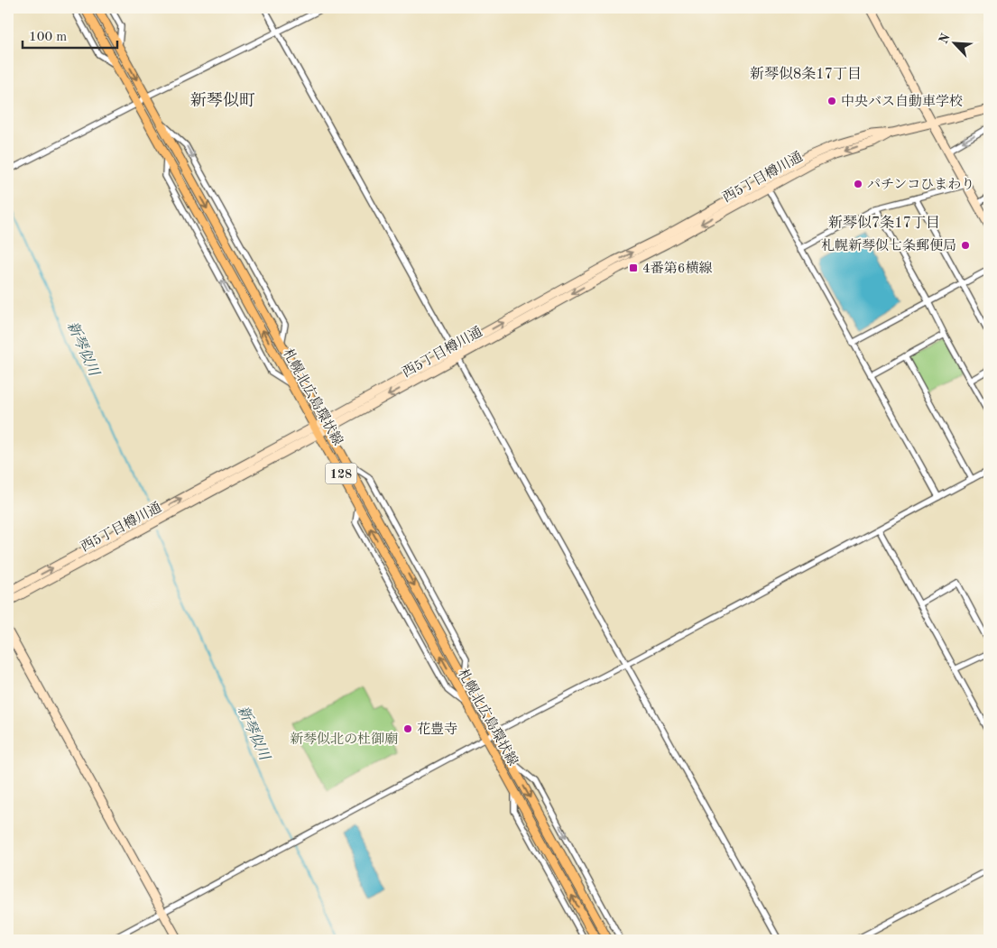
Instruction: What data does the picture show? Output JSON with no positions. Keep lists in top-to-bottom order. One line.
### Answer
{"streets":{"main road":["西5丁目樽川通","札幌北広島環状線","128"]},"crossings":[["西5丁目樽川通","札幌北広島環状線"]],"districts":["新琴似8条17丁目","新琴似町","新琴似7条17丁目"],"water":["新琴似川"],"parks":["新琴似北の杜御廟"],"places":{"other":["中央バス自動車学校","パチンコひまわり","札幌新琴似七条郵便局","花豊寺"],"transit":["4番第6横線"]},"scale_bar":"100 m","north":"top left"}
